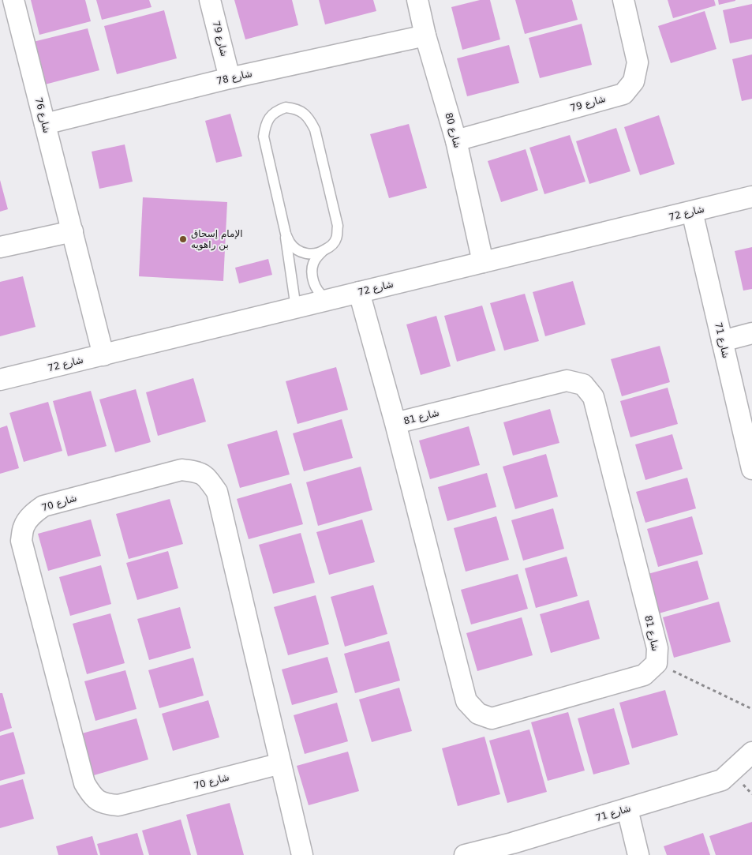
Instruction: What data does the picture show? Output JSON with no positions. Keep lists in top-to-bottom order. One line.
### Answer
{"streets":{"street":["شارع 79","شارع 78","شارع 76","شارع 80","شارع 72","شارع 71","شارع 81","شارع 70"]},"crossings":[["شارع 79","شارع 78"],["شارع 79","شارع 80"],["شارع 78","شارع 76"],["شارع 78","شارع 80"],["شارع 76","شارع 72"],["شارع 80","شارع 72"],["شارع 72","شارع 71"],["شارع 72","شارع 81"]],"places":["الإمام إسحاق بن راهويه"]}
